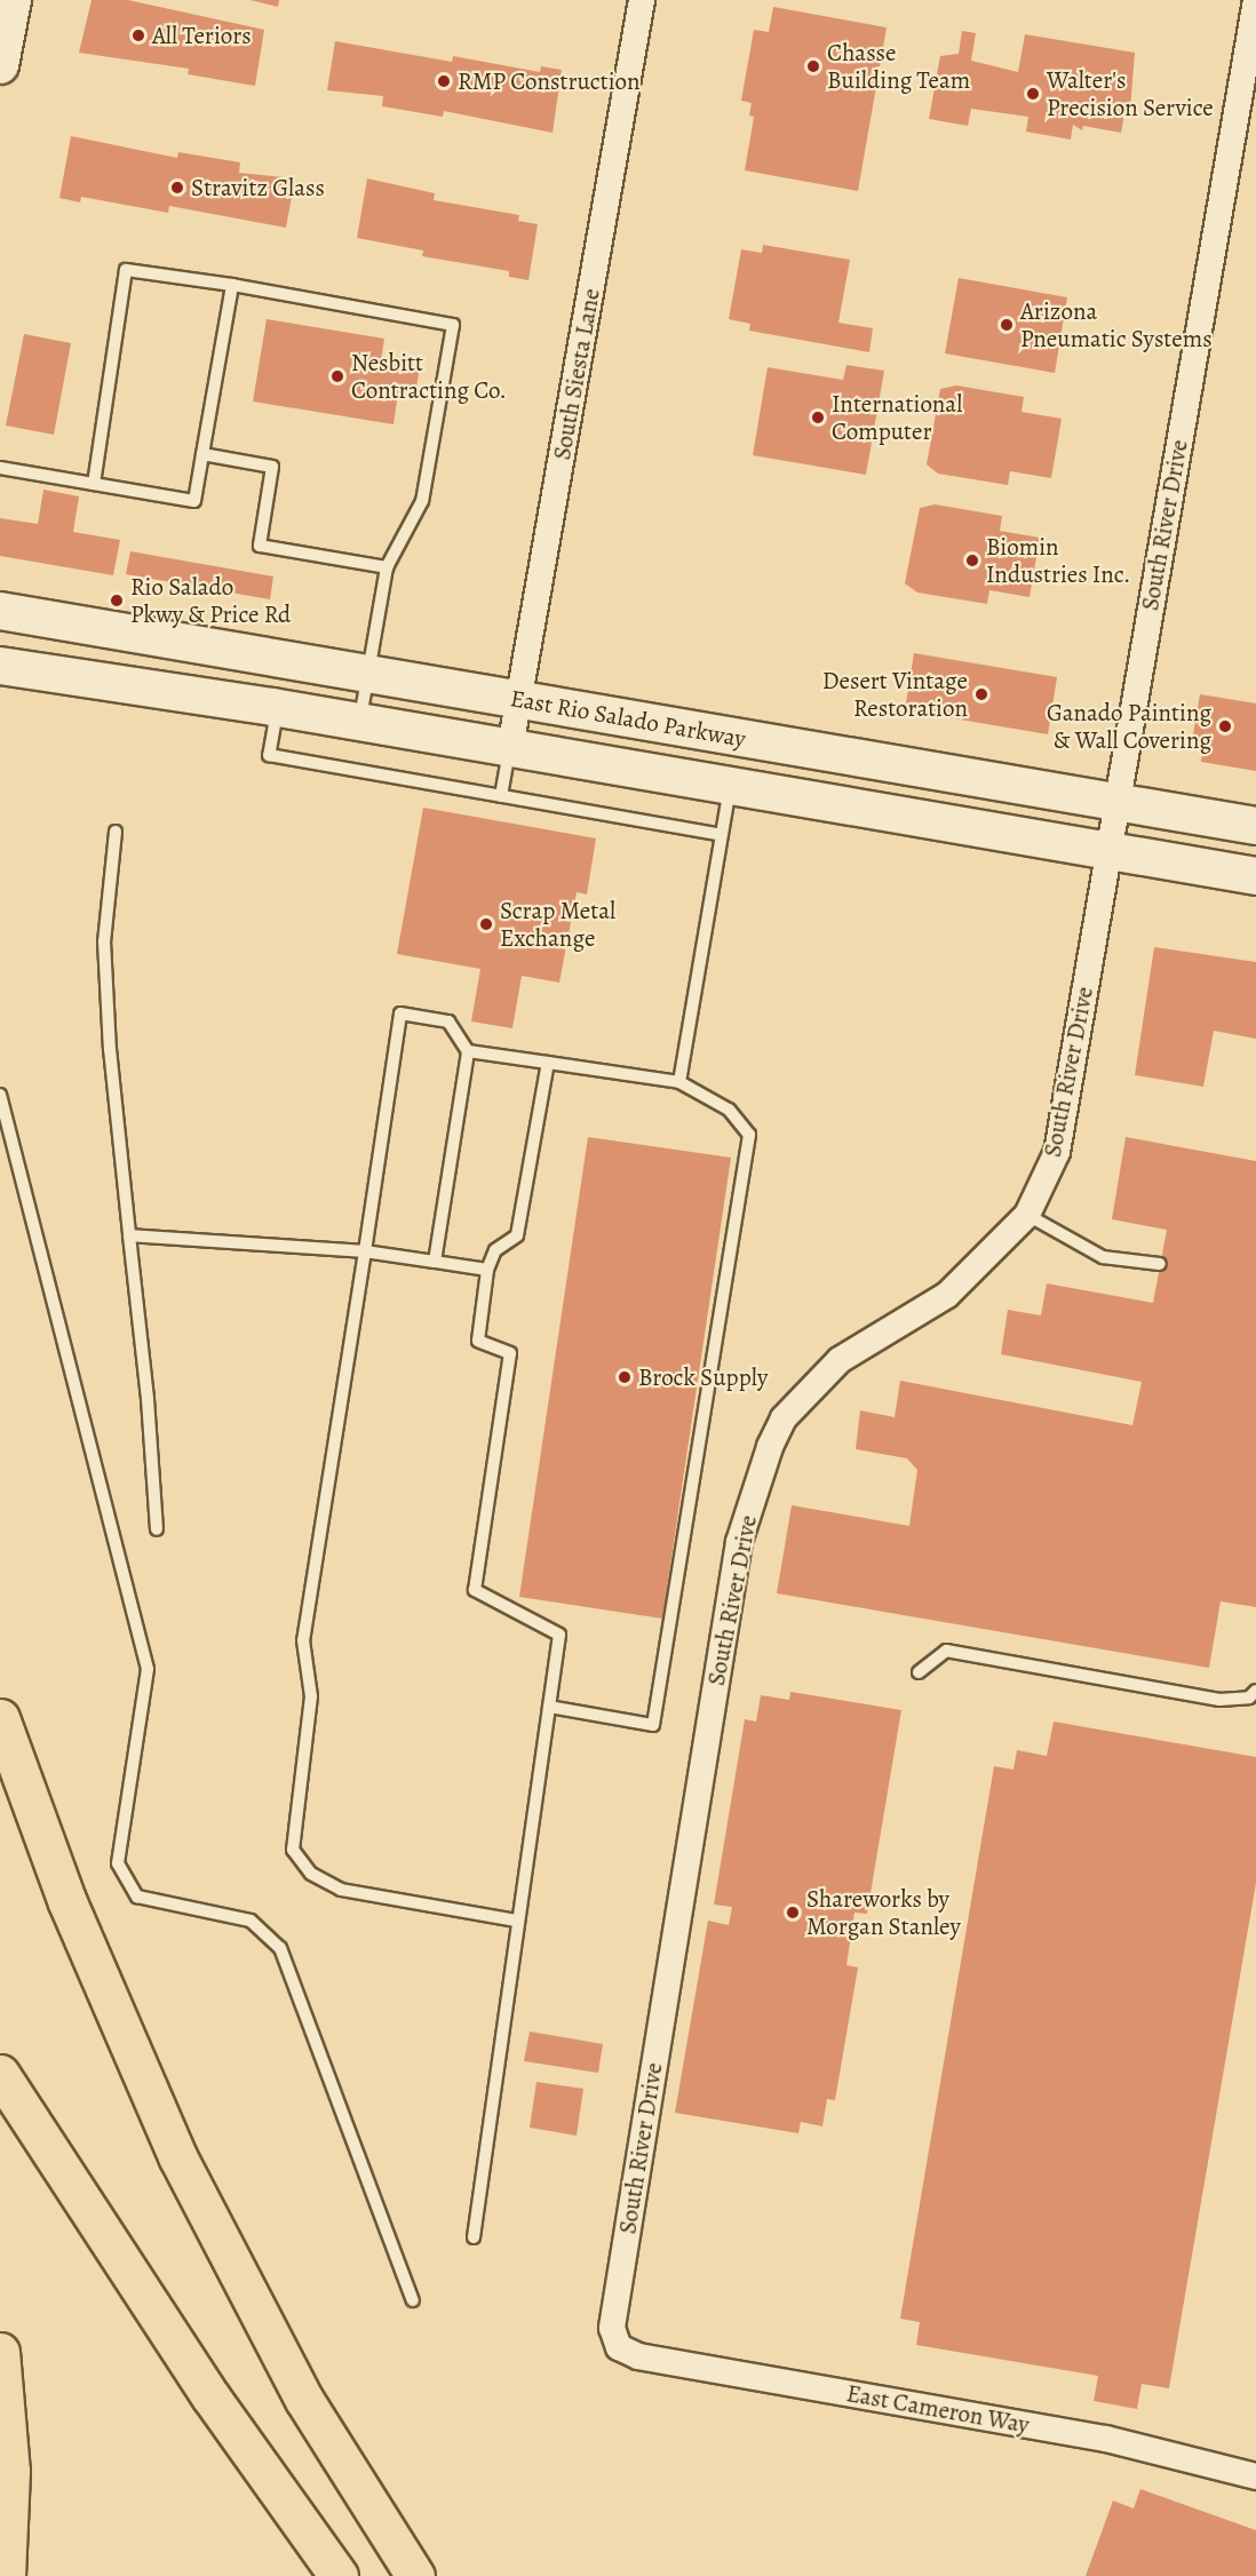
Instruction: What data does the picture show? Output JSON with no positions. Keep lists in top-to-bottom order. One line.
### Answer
{"streets":{"main road":["East Rio Salado Parkway"],"street":["South Siesta Lane","South River Drive","East Cameron Way"]},"crossings":[["South Siesta Lane","East Rio Salado Parkway"],["South River Drive","East Rio Salado Parkway"],["South River Drive","East Cameron Way"]],"places":["All Teriors","Chasse Building Team","RMP Construction","Walter's Precision Service","Stravitz Glass","Arizona Pneumatic Systems","Nesbitt Contracting Co.","International Computer","Biomin Industries Inc.","Rio Salado Pkwy & Price Rd","Desert Vintage Restoration","Ganado Painting & Wall Covering","Scrap Metal Exchange","Brock Supply","Shareworks by Morgan Stanley"]}
